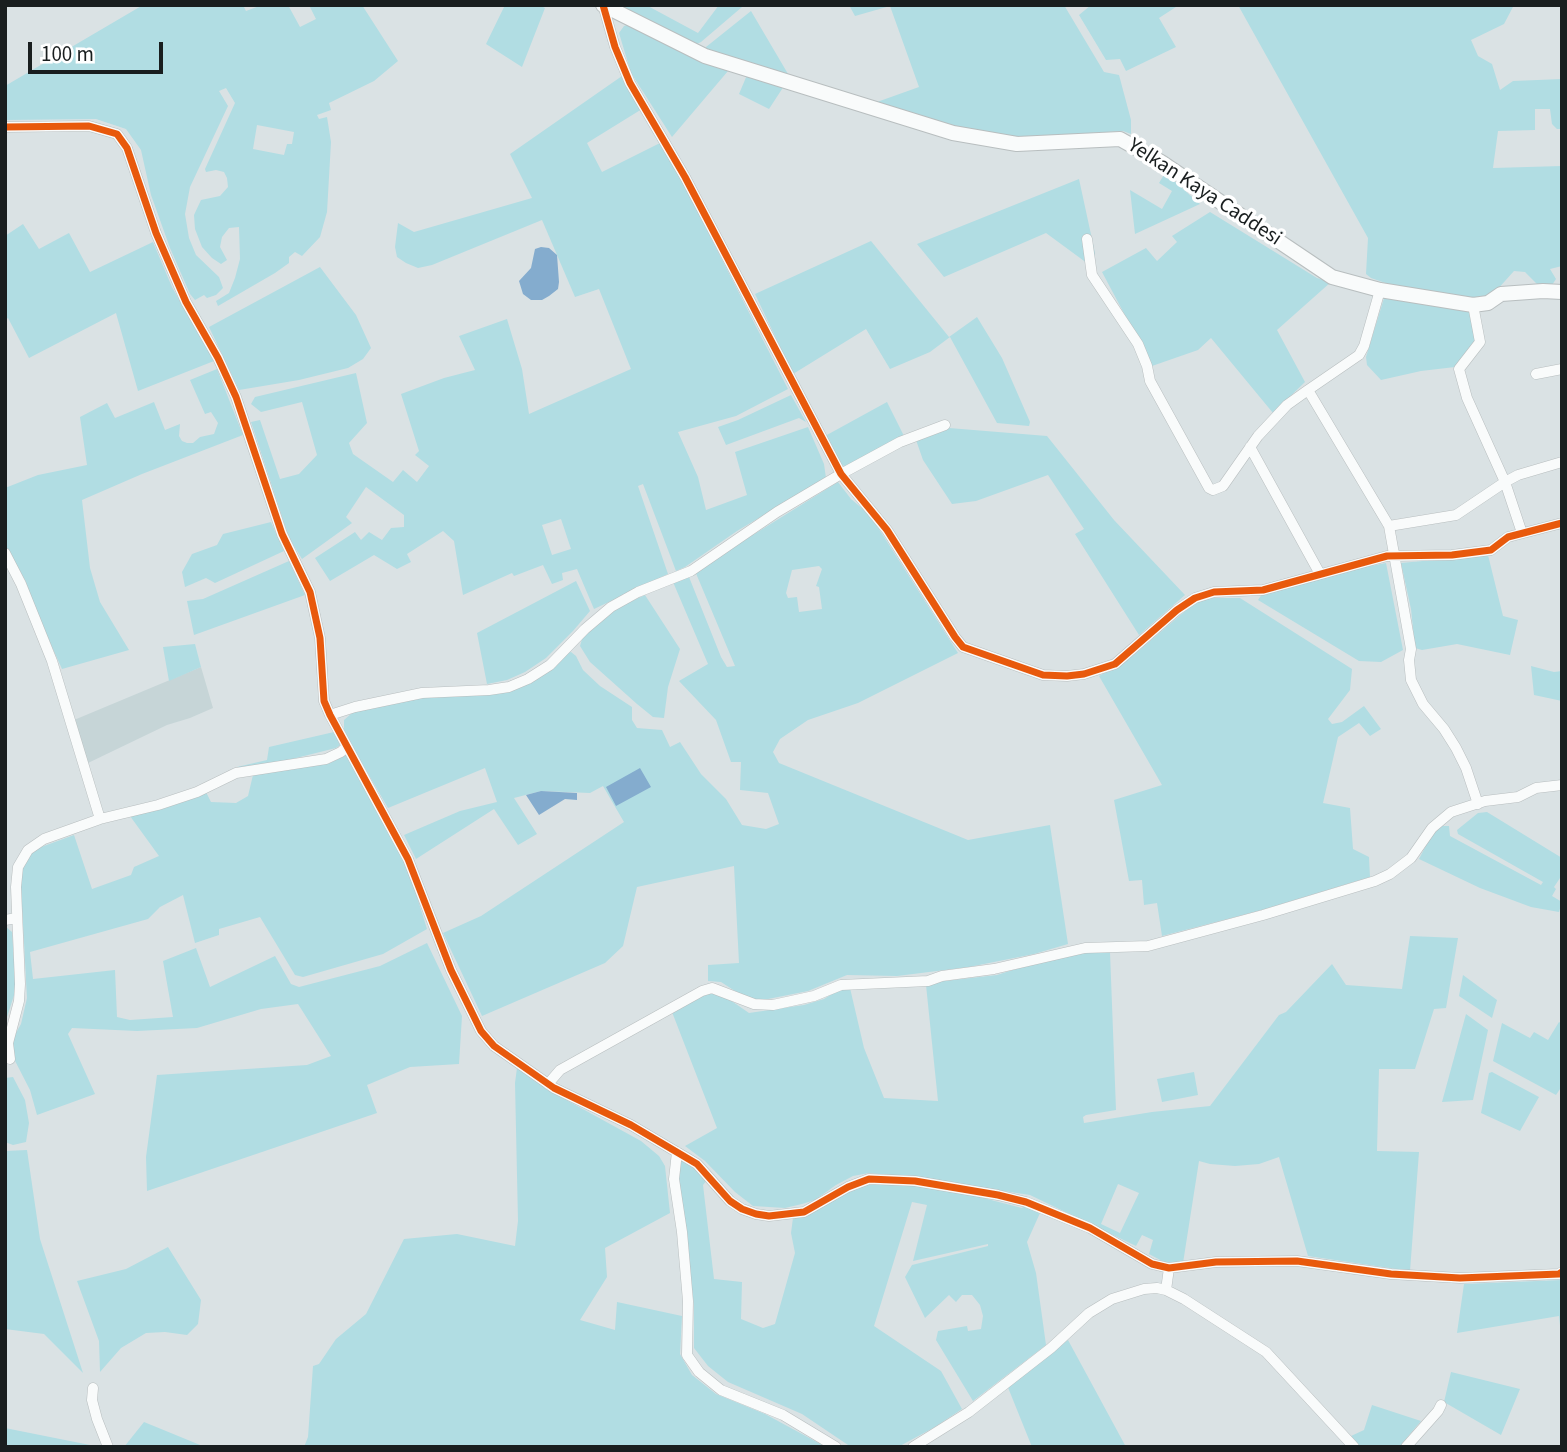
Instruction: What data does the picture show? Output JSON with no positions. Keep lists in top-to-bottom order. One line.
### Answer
{"streets":{"street":["Yelkan Kaya Caddesi"]},"scale_bar":"100 m"}
